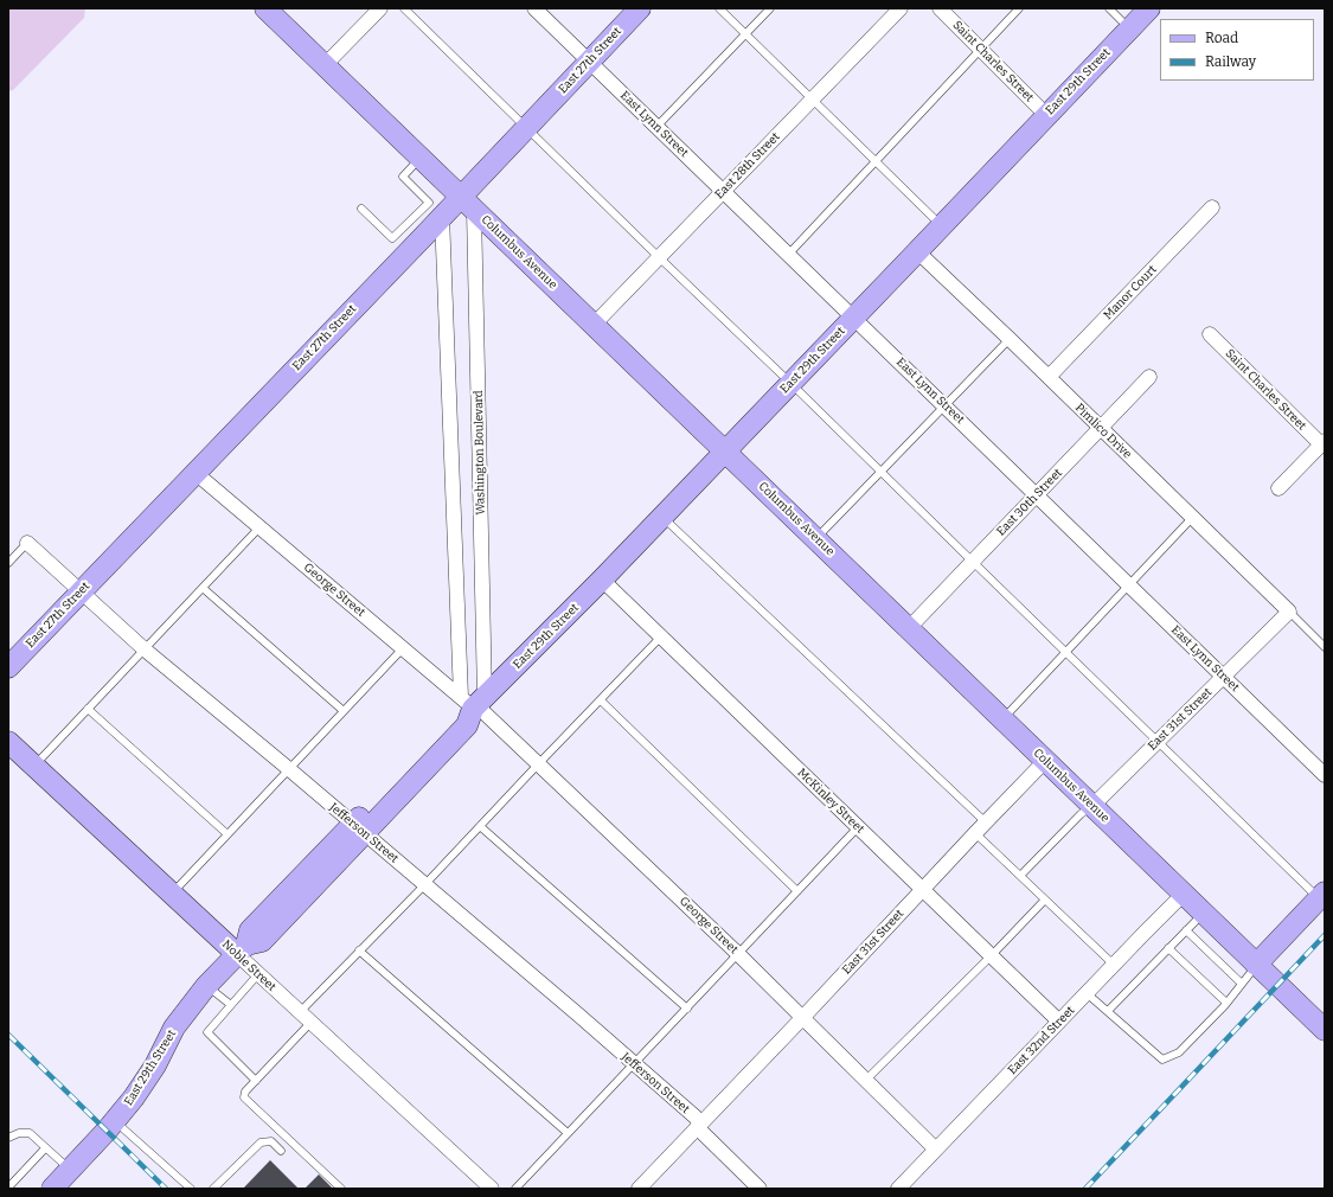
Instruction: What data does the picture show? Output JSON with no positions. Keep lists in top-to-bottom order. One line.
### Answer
{"streets":{"street":["East 27th Street","Saint Charles Street","East 29th Street","East Lynn Street","East 28th Street","Columbus Avenue","Manor Court","Pimlico Drive","Washington Boulevard","East 30th Street","George Street","East 31st Street","McKinley Street","Jefferson Street","Noble Street","East 32nd Street"]},"crossings":[["East 27th Street","East Lynn Street"],["East 27th Street","Columbus Avenue"],["East 27th Street","Washington Boulevard"],["East 27th Street","George Street"],["East 27th Street","Jefferson Street"],["Saint Charles Street","East 29th Street"],["East 29th Street","East Lynn Street"],["East 29th Street","Columbus Avenue"],["East 29th Street","Pimlico Drive"],["East 29th Street","Washington Boulevard"],["East 29th Street","George Street"],["East 29th Street","McKinley Street"],["East 29th Street","Jefferson Street"],["East 29th Street","Noble Street"],["East Lynn Street","East 28th Street"],["East Lynn Street","East 30th Street"],["East Lynn Street","East 31st Street"],["East 28th Street","Columbus Avenue"],["Columbus Avenue","Washington Boulevard"],["Columbus Avenue","East 30th Street"],["Columbus Avenue","East 31st Street"],["Columbus Avenue","East 32nd Street"],["Manor Court","Pimlico Drive"],["Pimlico Drive","East 30th Street"],["Pimlico Drive","East 31st Street"],["Washington Boulevard","George Street"],["George Street","East 31st Street"],["George Street","East 32nd Street"],["East 31st Street","McKinley Street"],["East 31st Street","Jefferson Street"],["McKinley Street","East 32nd Street"]],"legend":["Road","Railway"]}
